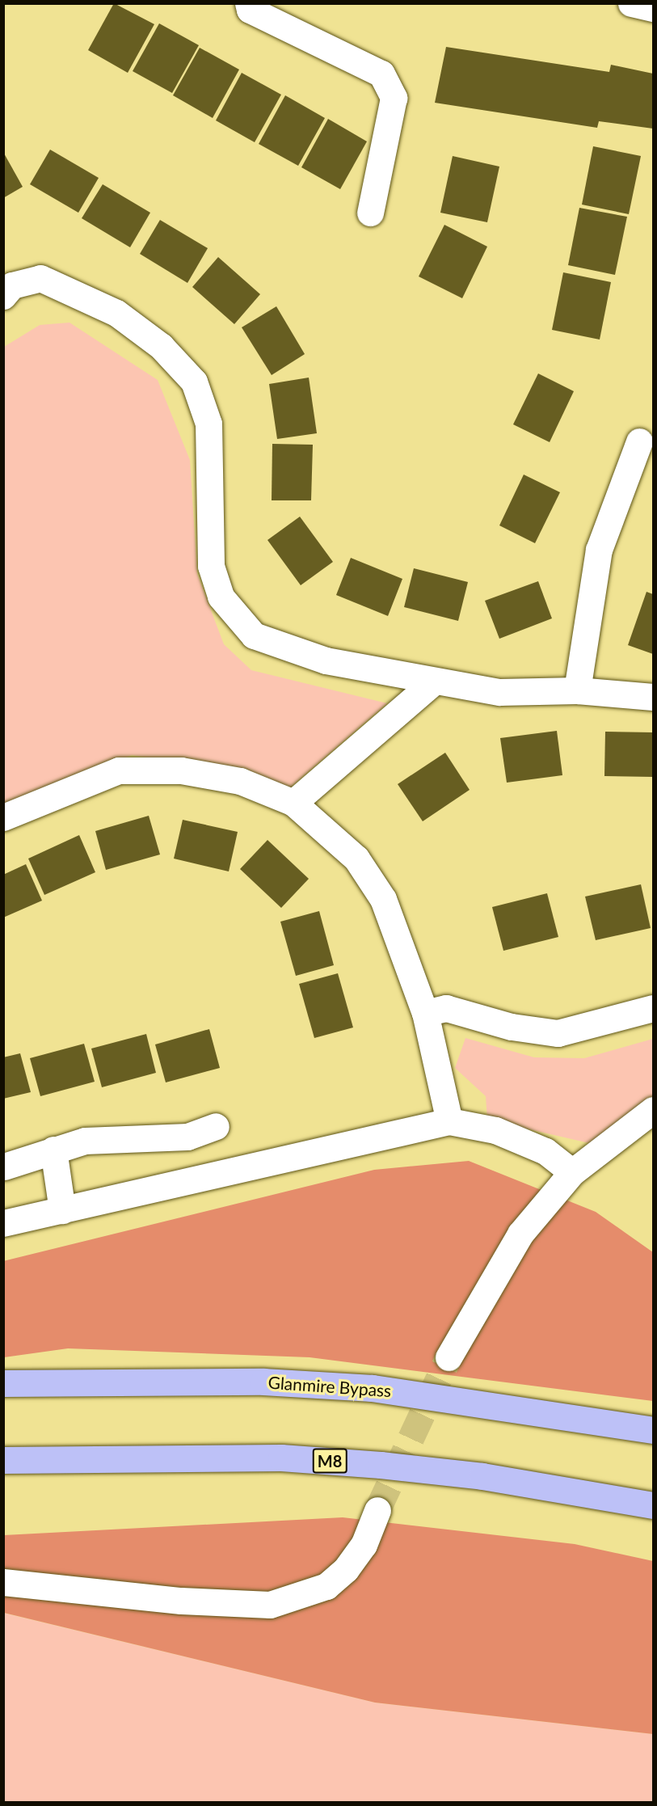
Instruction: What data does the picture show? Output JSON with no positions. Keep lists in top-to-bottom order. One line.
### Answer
{"streets":{"highway":["Glanmire Bypass","M8"]}}
